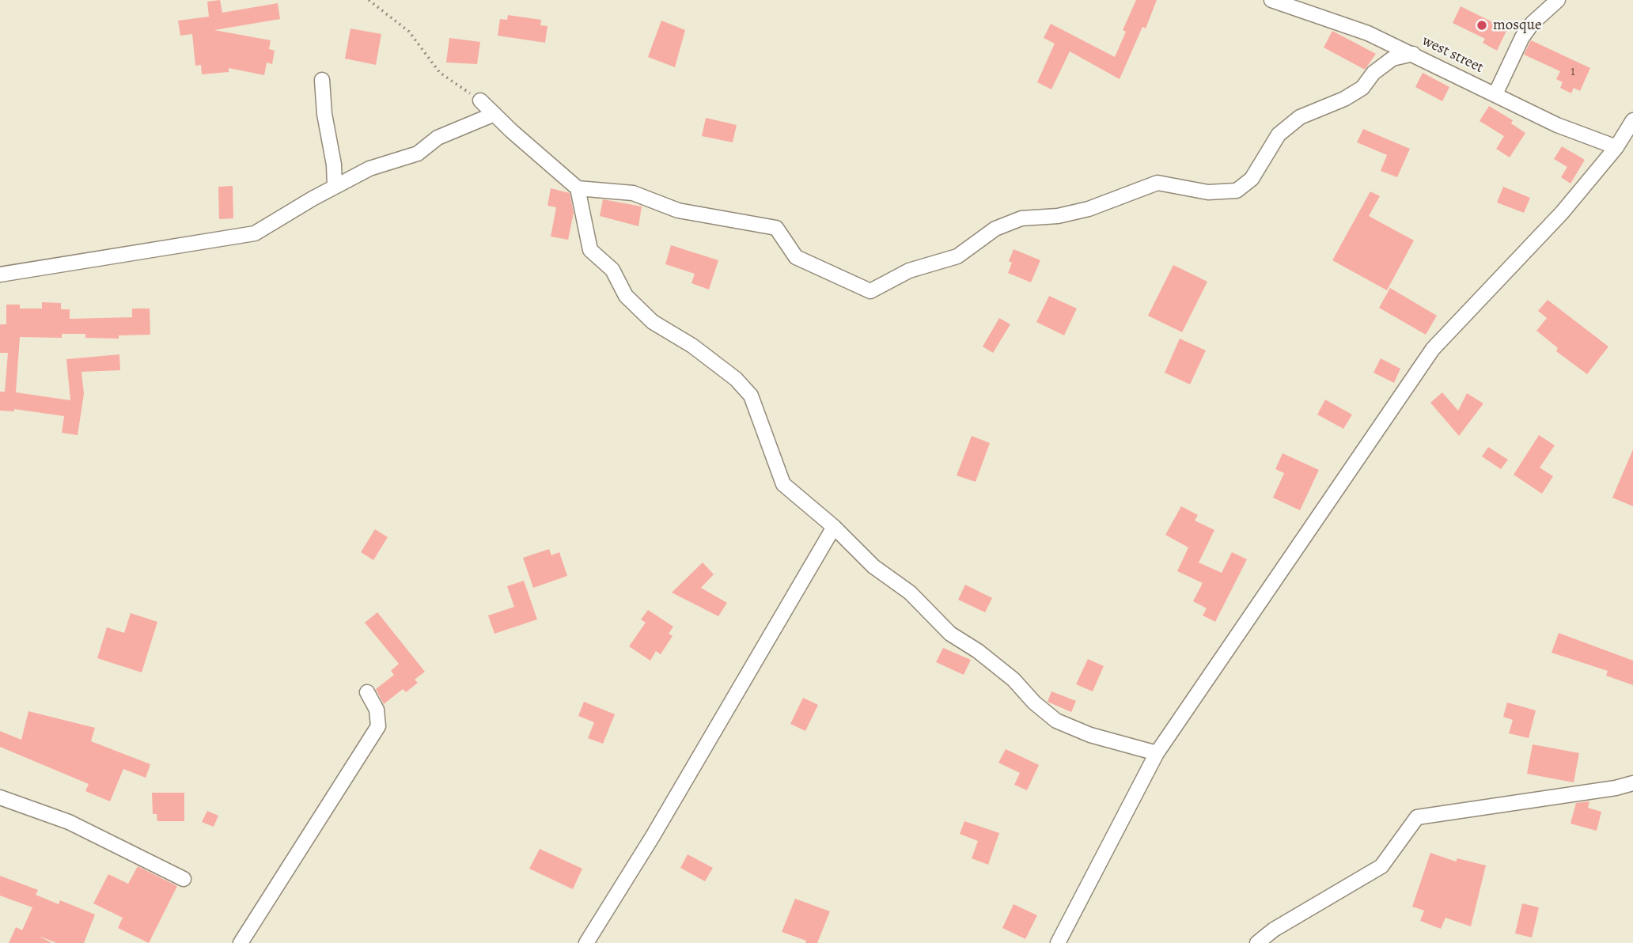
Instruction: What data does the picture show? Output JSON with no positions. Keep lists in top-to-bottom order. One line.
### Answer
{"streets":{"street":["west street"]},"places":["mosque"],"house_numbers":["1"]}
